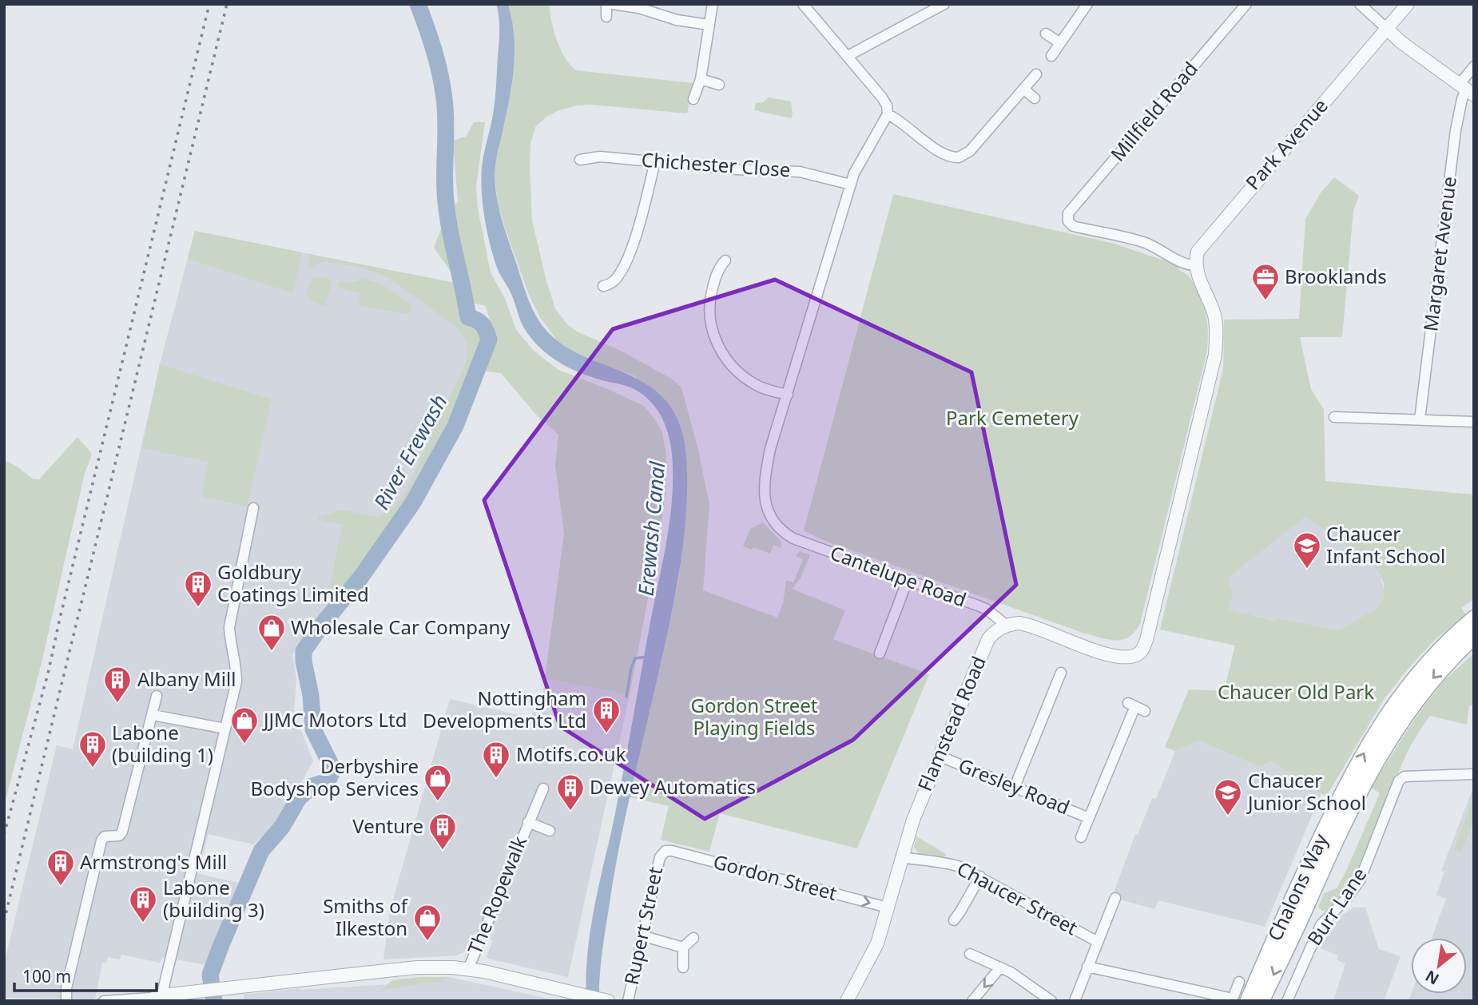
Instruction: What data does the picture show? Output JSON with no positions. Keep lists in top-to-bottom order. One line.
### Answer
{"streets":{"main road":["Chalons Way"],"street":["Millfield Road","Park Avenue","Chichester Close","Margaret Avenue","Cantelupe Road","Flamstead Road","Gresley Road","Gordon Street","The Ropewalk","Chaucer Street","Burr Lane","Rupert Street"]},"crossings":[["Millfield Road","Park Avenue"],["Chichester Close","Cantelupe Road"],["Cantelupe Road","Flamstead Road"],["Flamstead Road","Gresley Road"],["Flamstead Road","Gordon Street"],["Flamstead Road","Chaucer Street"],["Gordon Street","Rupert Street"]],"one_way":["Gordon Street"],"water":["River Erewash","Erewash Canal"],"parks":["Park Cemetery","Chaucer Old Park","Gordon Street Playing Fields"],"places":{"office":["Brooklands"],"school or university":["Chaucer Infant School","Chaucer Junior School"],"building":["Goldbury Coatings Limited","Albany Mill","Nottingham Developments Ltd","Labone (building 1)","Motifs.co.uk","Dewey Automatics","Venture","Armstrong's Mill","Labone (building 3)"],"shop":["Wholesale Car Company","JJMC Motors Ltd","Derbyshire Bodyshop Services","Smiths of Ilkeston"]},"scale_bar":"100 m","north":"bottom left"}
